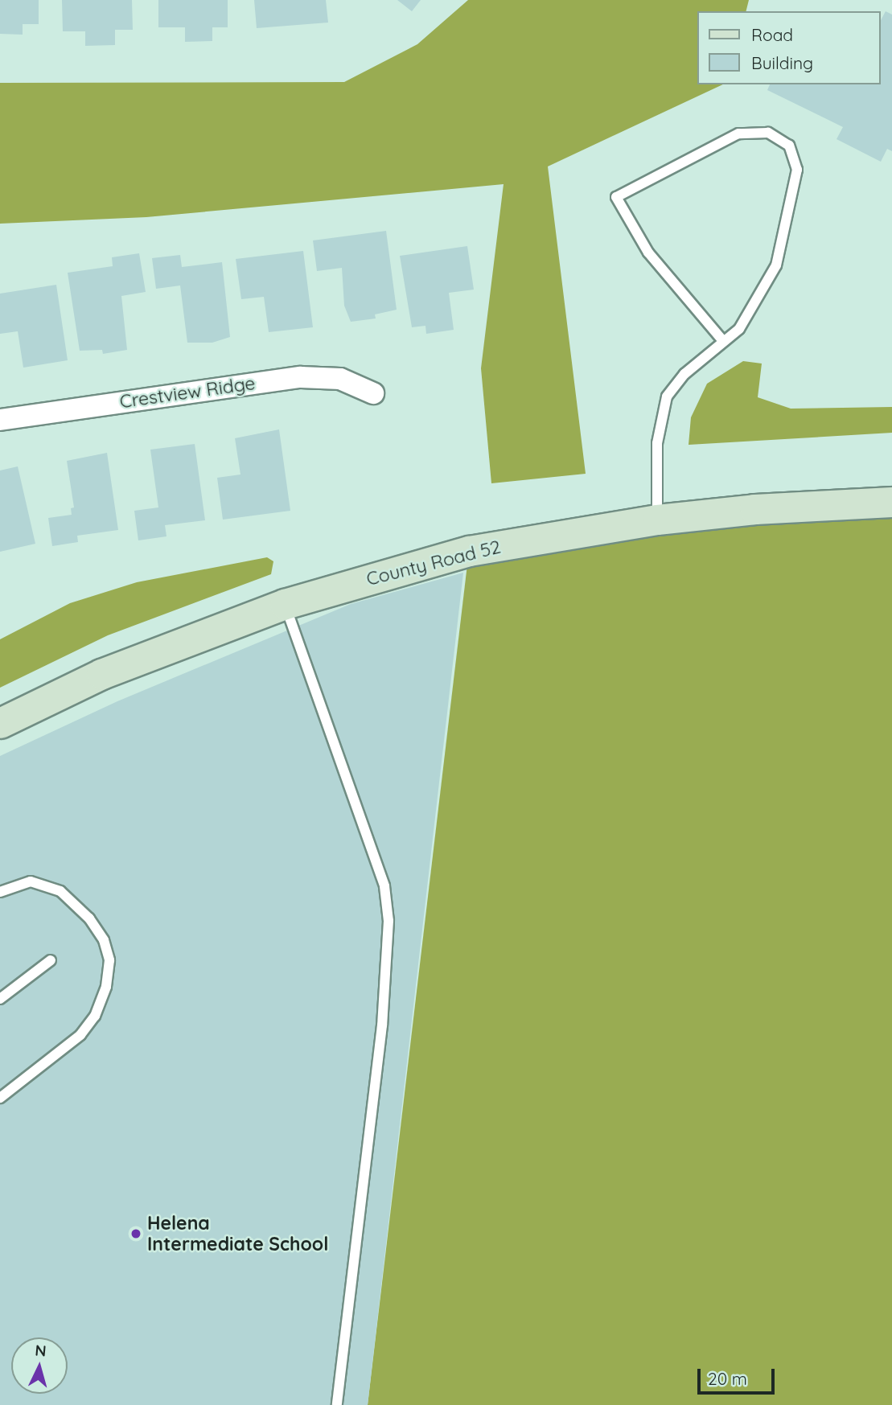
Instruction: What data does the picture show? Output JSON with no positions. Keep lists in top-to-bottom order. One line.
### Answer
{"streets":{"main road":["County Road 52"],"street":["Crestview Ridge"]},"places":["Helena Intermediate School"],"legend":["Road","Building"],"scale_bar":"20 m","north":"top"}
